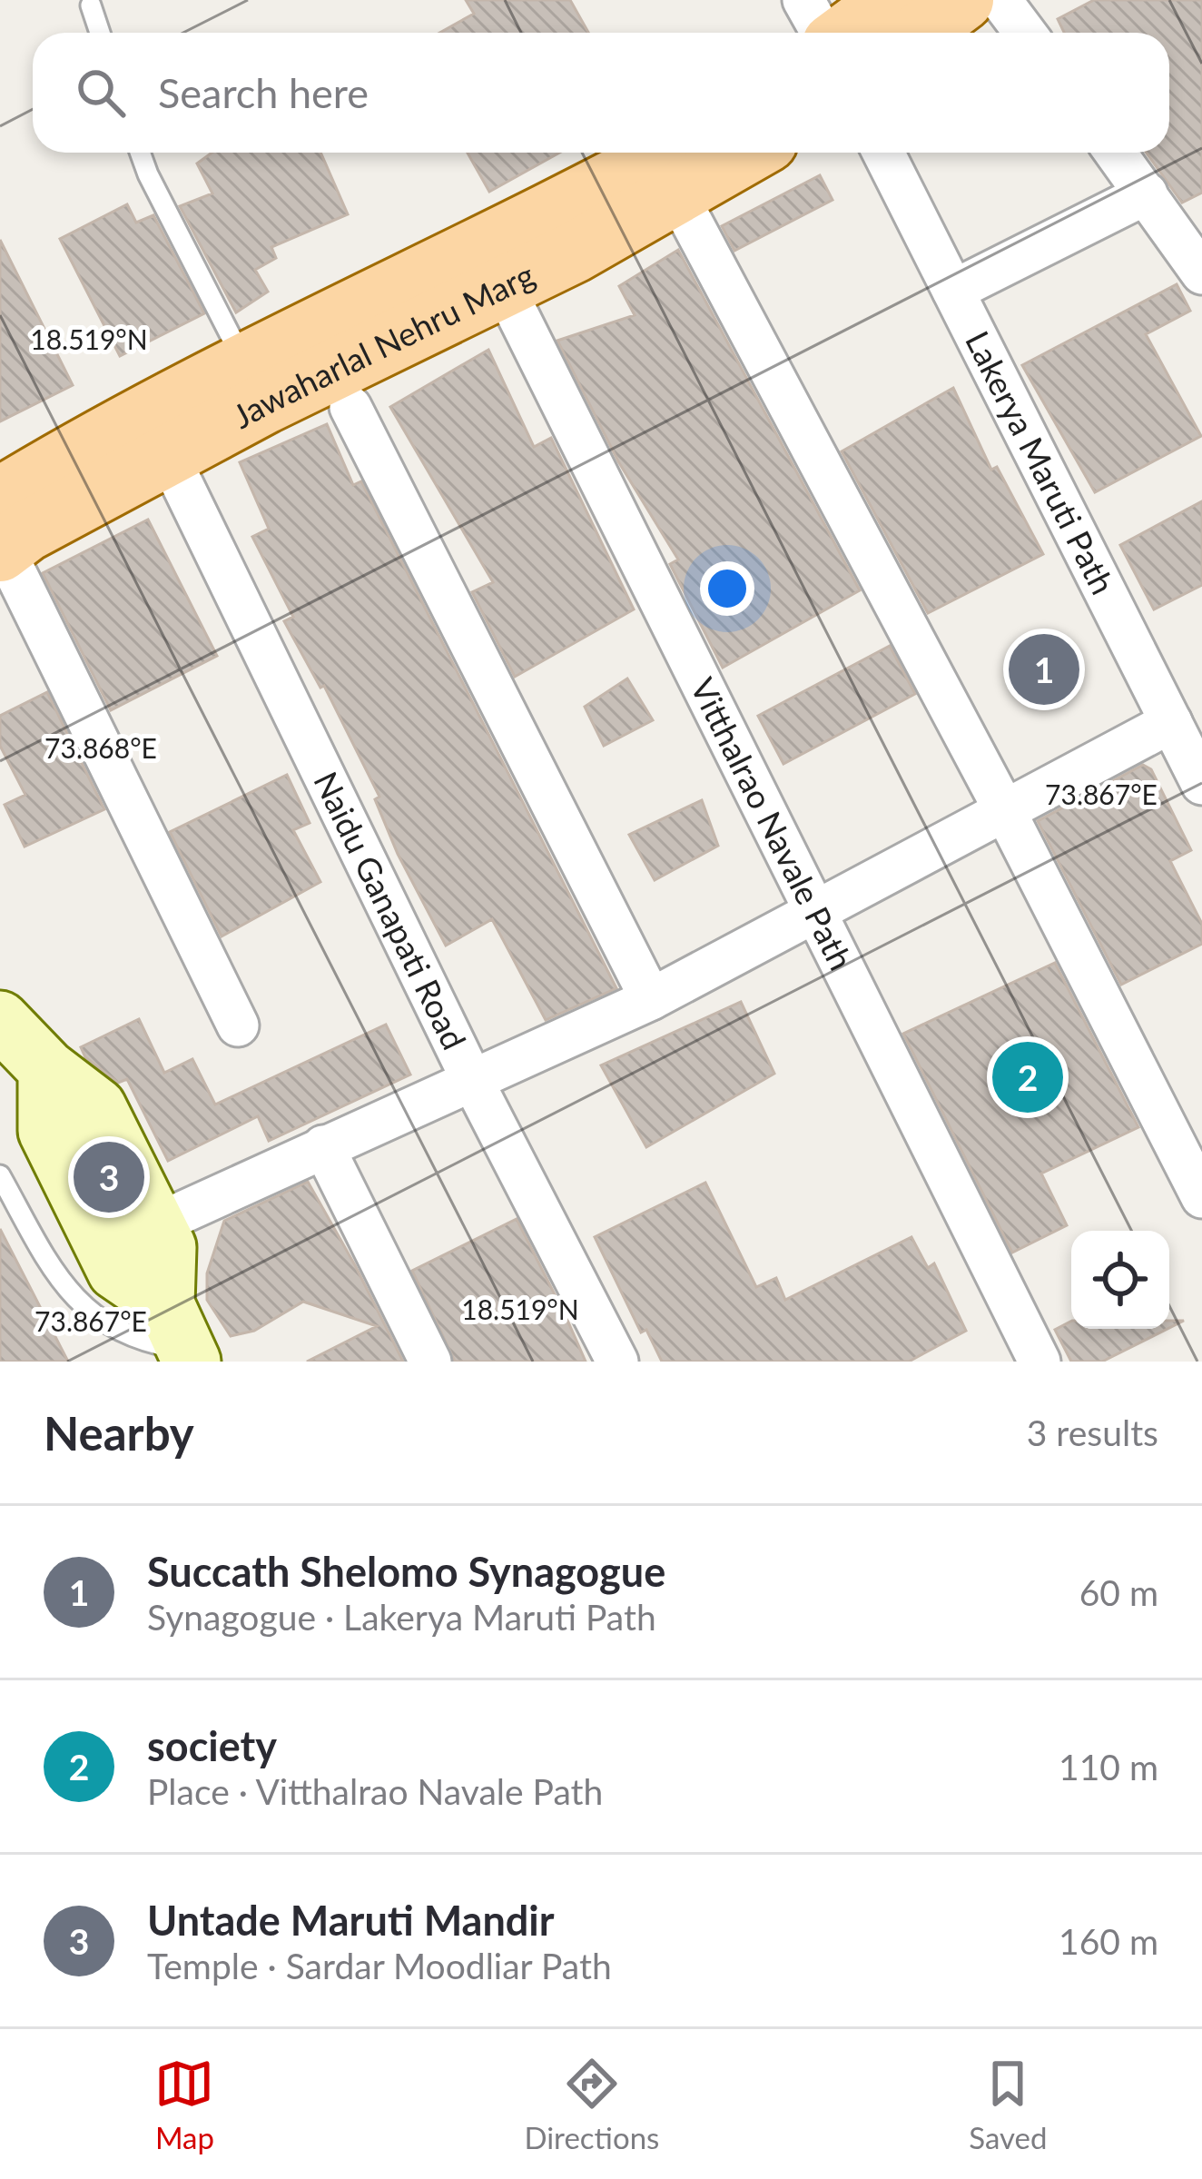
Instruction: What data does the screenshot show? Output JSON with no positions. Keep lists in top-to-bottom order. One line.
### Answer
{"streets":{"main road":["Jawaharlal Nehru Marg"],"street":["Lakerya Maruti Path","Vitthalrao Navale Path","Naidu Ganapati Road"]},"crossings":[["Jawaharlal Nehru Marg","Vitthalrao Navale Path"],["Jawaharlal Nehru Marg","Naidu Ganapati Road"]],"page":{"search":"Search here","pins":["1","2","3"],"heading":["Nearby","3 results"],"list":[{"mark":"1","name":"Succath Shelomo Synagogue","note":"Synagogue · Lakerya Maruti Path","value":"60 m"},{"mark":"2","name":"society","note":"Place · Vitthalrao Navale Path","value":"110 m"},{"mark":"3","name":"Untade Maruti Mandir","note":"Temple · Sardar Moodliar Path","value":"160 m"}],"nav":["Map","Directions","Saved"]},"coordinates":["18.519°N","73.868°E","73.867°E"]}
